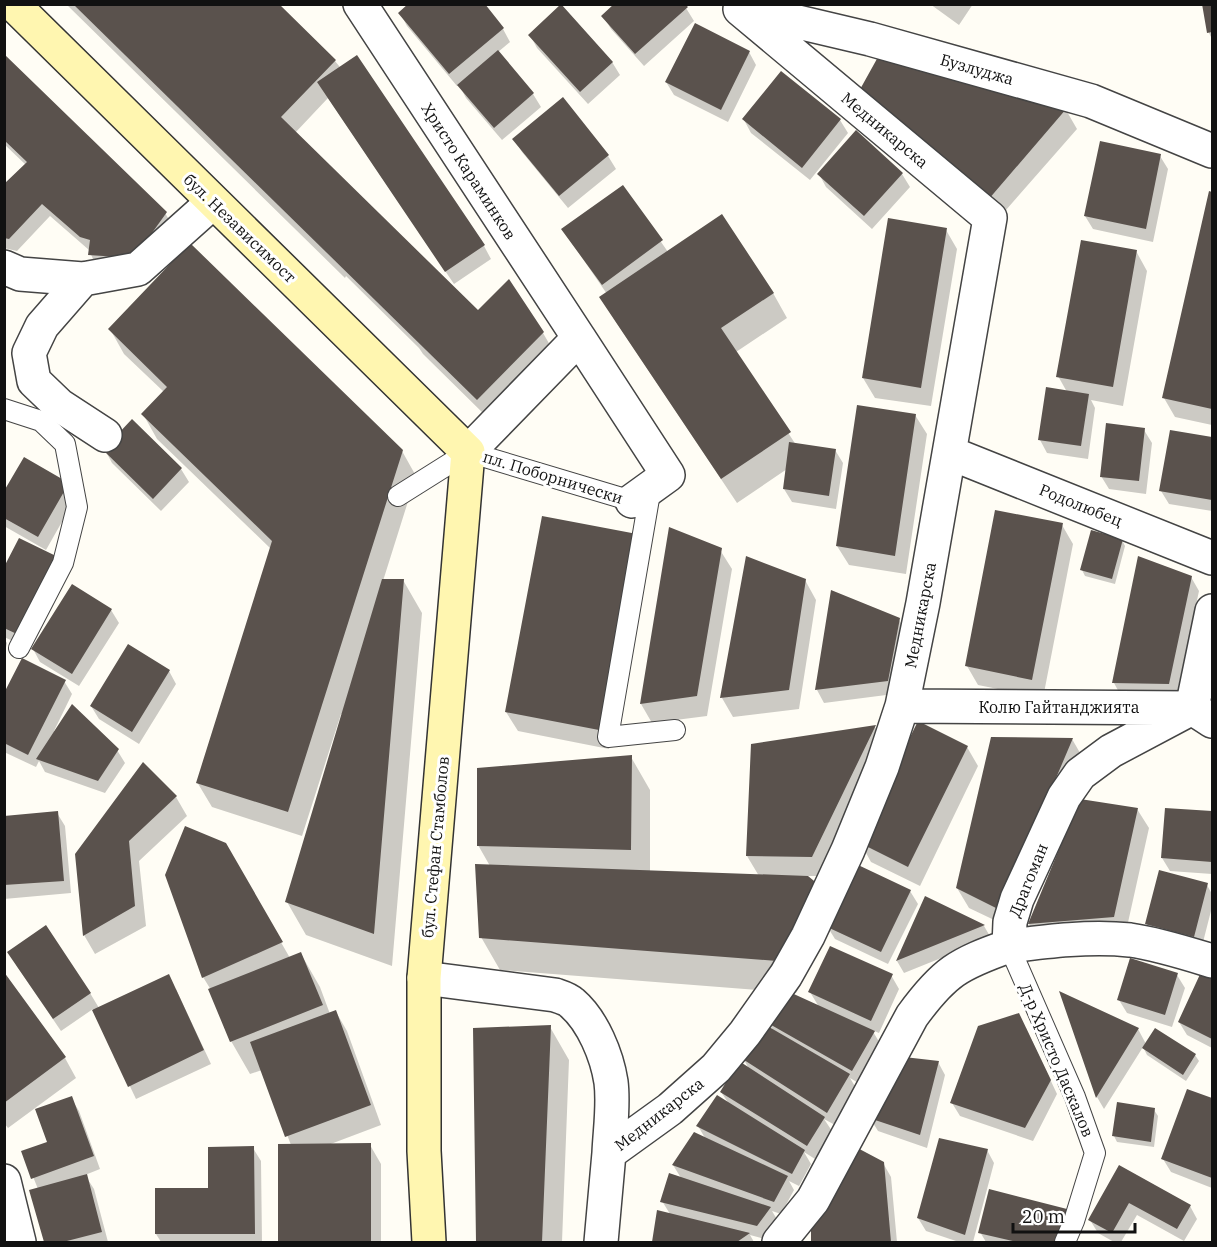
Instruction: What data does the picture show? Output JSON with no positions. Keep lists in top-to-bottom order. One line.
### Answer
{"streets":{"street":["Бузлуджа","Медникарска","Христо Караминков","бул. Независимост","пл. Поборнически","Родолюбец","Колю Гайтанджията","бул. Стефан Стамболов","Драгоман"],"lane":["Д-р Христо Даскалов"]},"crossings":[["Бузлуджа","Медникарска"],["Медникарска","Родолюбец"],["Медникарска","Колю Гайтанджията"],["Христо Караминков","пл. Поборнически"],["бул. Независимост","пл. Поборнически"],["бул. Независимост","бул. Стефан Стамболов"],["пл. Поборнически","бул. Стефан Стамболов"],["Колю Гайтанджията","Драгоман"],["Драгоман","Д-р Христо Даскалов"]],"scale_bar":"20 m"}
